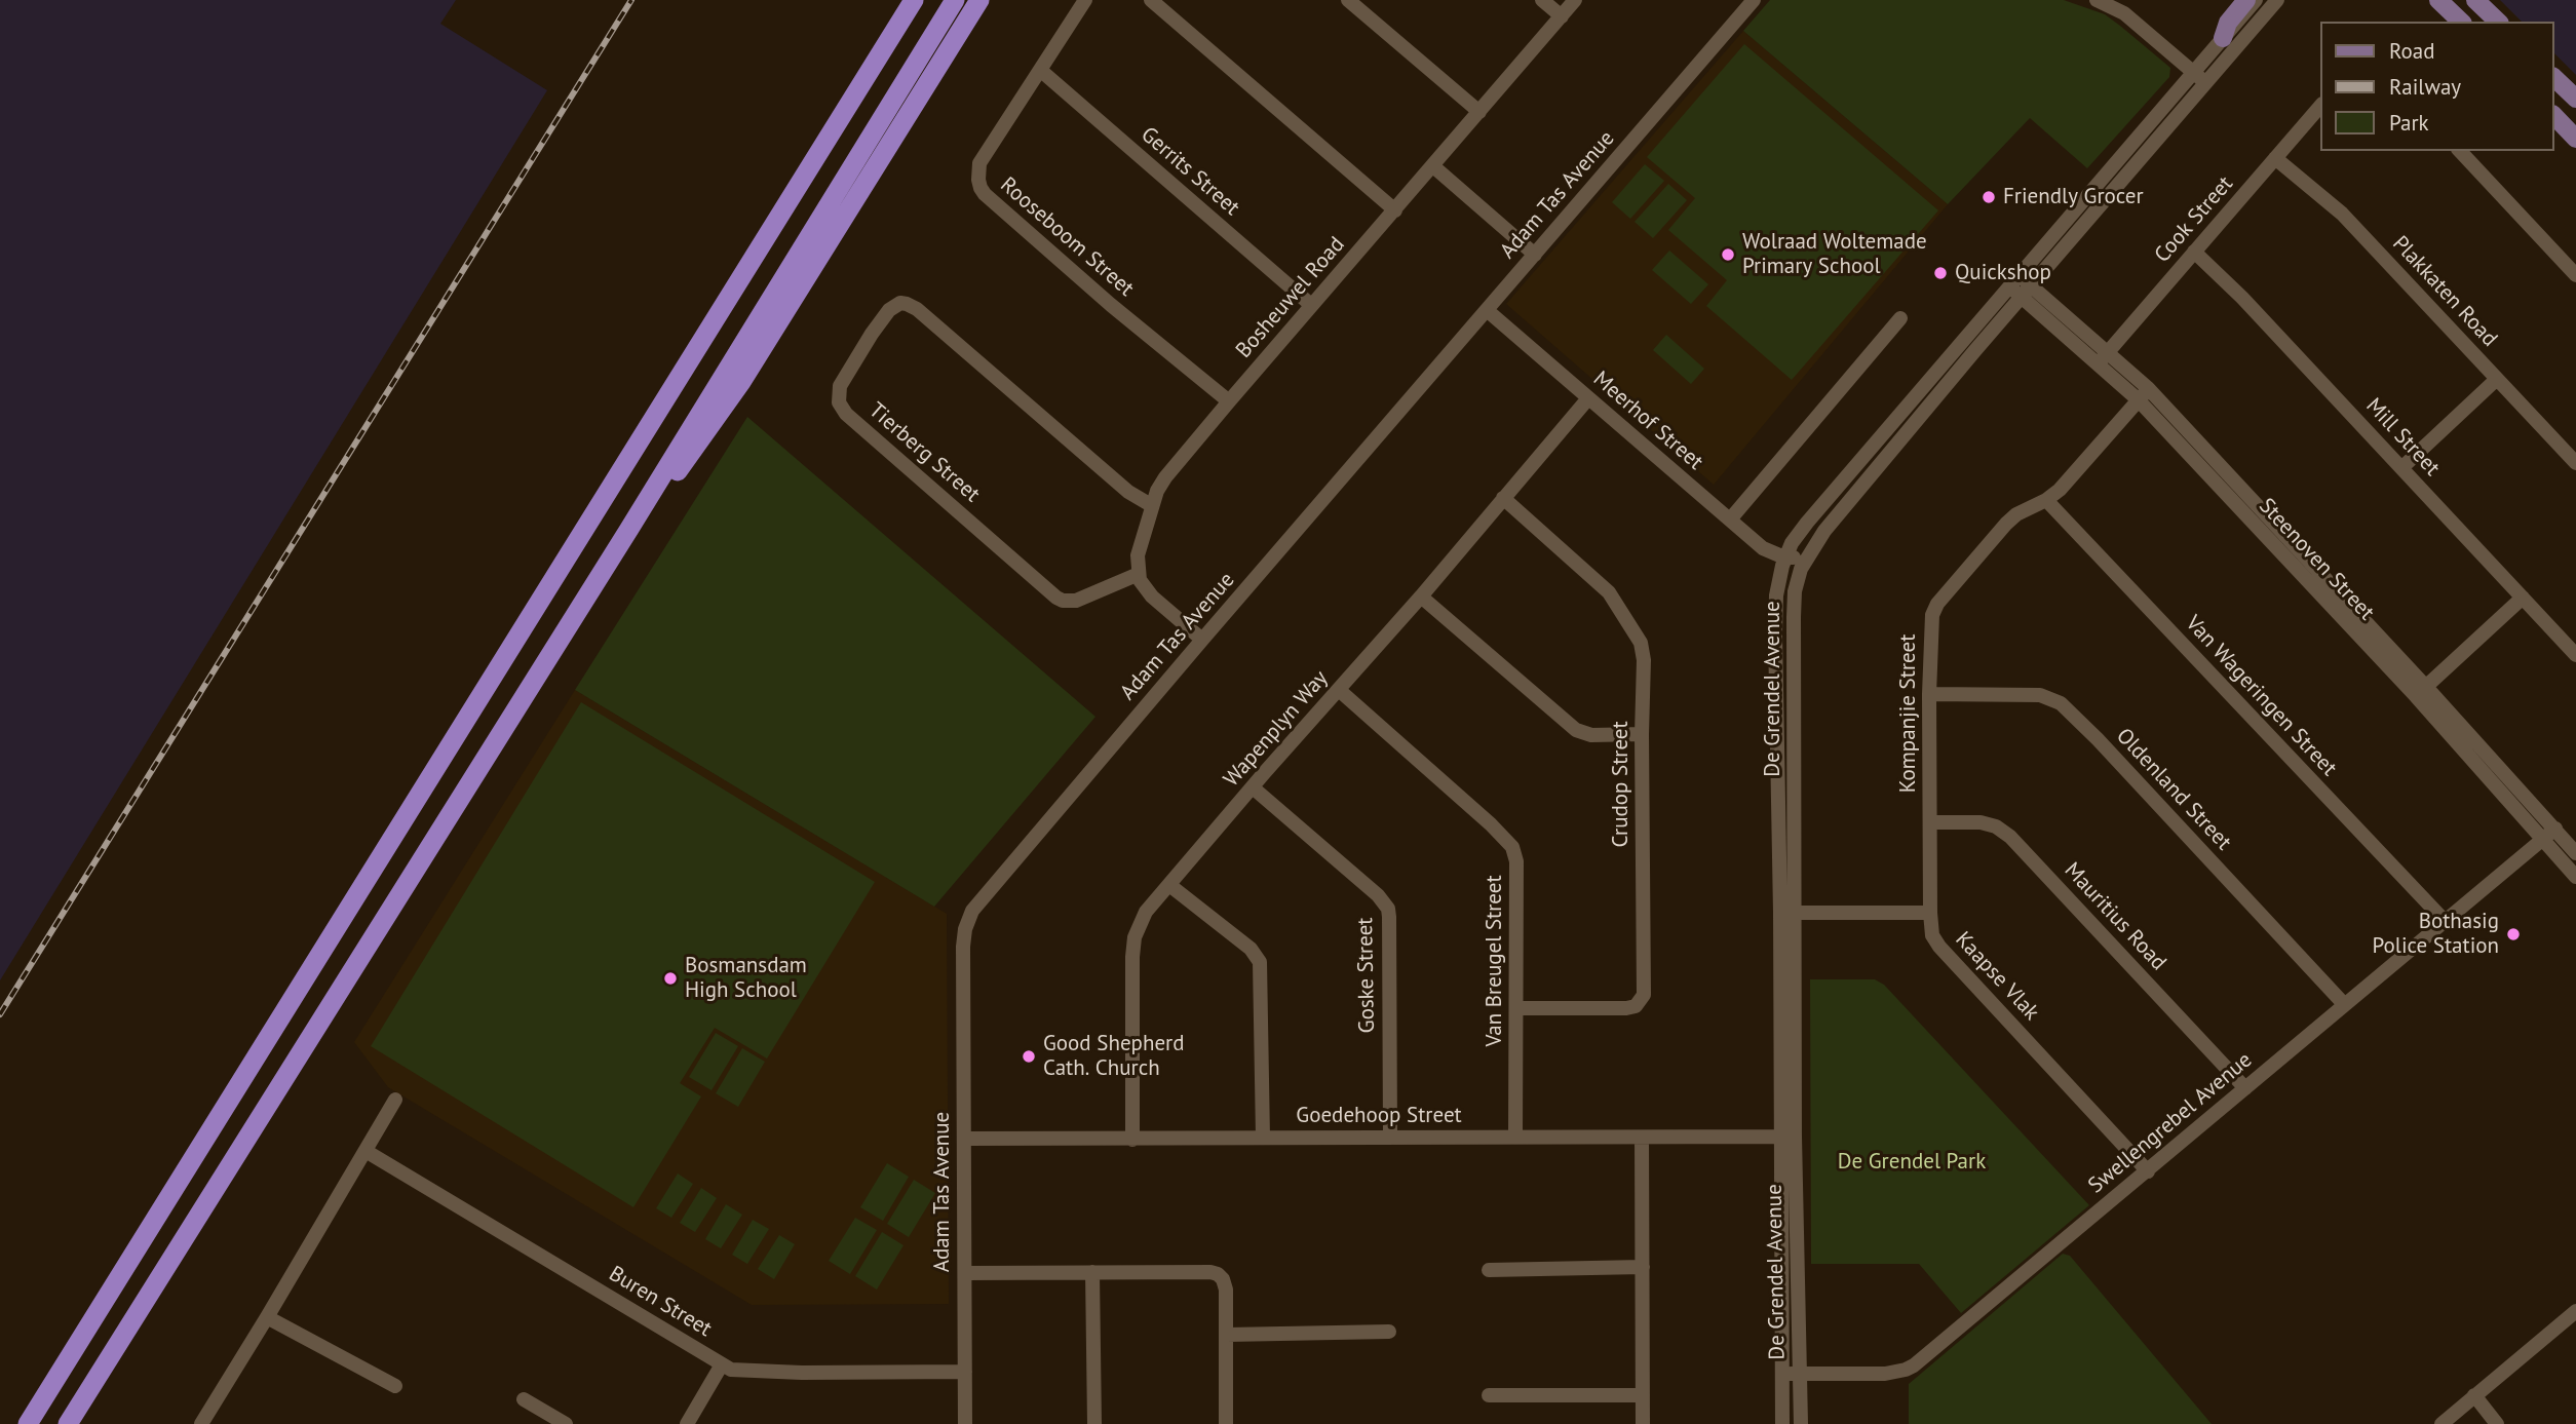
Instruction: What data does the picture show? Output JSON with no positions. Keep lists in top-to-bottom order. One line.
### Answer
{"streets":{"street":["Gerrits Street","Adam Tas Avenue","Cook Street","Rooseboom Street","Plakkaten Road","Bosheuwel Road","Meerhof Street","Mill Street","Tierberg Street","Steenoven Street","De Grendel Avenue","Van Wageringen Street","Kompanjie Street","Wapenplyn Way","Crudop Street","Oldenland Street","Mauritius Road","Van Breugel Street","Goske Street","Kaapse Vlak","Goedehoop Street","Swellengrebel Avenue","Buren Street"]},"crossings":[["Gerrits Street","Rooseboom Street"],["Gerrits Street","Bosheuwel Road"],["Adam Tas Avenue","Meerhof Street"],["Adam Tas Avenue","Goedehoop Street"],["Adam Tas Avenue","Buren Street"],["Cook Street","Plakkaten Road"],["Cook Street","Mill Street"],["Cook Street","Steenoven Street"],["Rooseboom Street","Bosheuwel Road"],["Bosheuwel Road","Tierberg Street"],["Meerhof Street","De Grendel Avenue"],["Meerhof Street","Wapenplyn Way"],["Steenoven Street","De Grendel Avenue"],["Steenoven Street","Kompanjie Street"],["Steenoven Street","Swellengrebel Avenue"],["De Grendel Avenue","Goedehoop Street"],["De Grendel Avenue","Swellengrebel Avenue"],["Van Wageringen Street","Kompanjie Street"],["Van Wageringen Street","Swellengrebel Avenue"],["Kompanjie Street","Oldenland Street"],["Kompanjie Street","Mauritius Road"],["Kompanjie Street","Kaapse Vlak"],["Wapenplyn Way","Crudop Street"],["Wapenplyn Way","Van Breugel Street"],["Wapenplyn Way","Goske Street"],["Wapenplyn Way","Goedehoop Street"],["Crudop Street","Van Breugel Street"],["Oldenland Street","Swellengrebel Avenue"],["Mauritius Road","Swellengrebel Avenue"],["Van Breugel Street","Goedehoop Street"],["Goske Street","Goedehoop Street"],["Kaapse Vlak","Swellengrebel Avenue"]],"parks":["De Grendel Park"],"places":["Friendly Grocer","Wolraad Woltemade Primary School","Quickshop","Bothasig Police Station","Bosmansdam High School","Good Shepherd Cath. Church"],"legend":["Road","Railway","Park"]}
